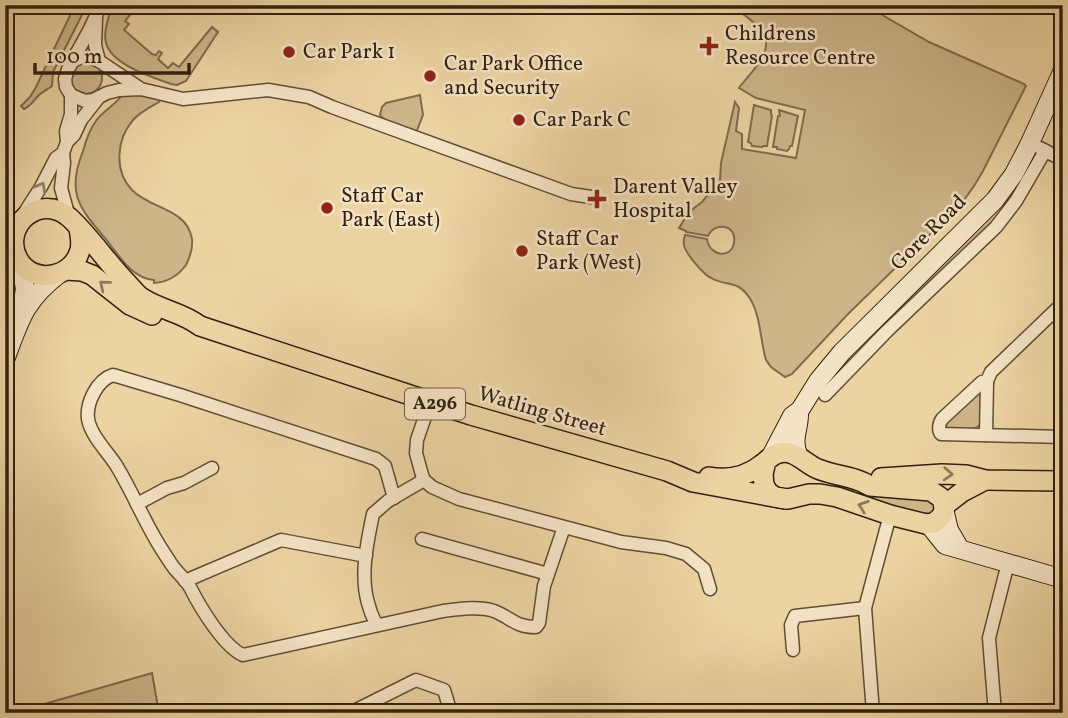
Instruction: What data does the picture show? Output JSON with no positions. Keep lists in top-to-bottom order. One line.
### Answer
{"streets":{"main road":["A296","Watling Street"],"street":["Gore Road"]},"crossings":[["Gore Road","Watling Street"]],"places":{"health":["Childrens Resource Centre","Darent Valley Hospital"],"other":["Car Park 1","Car Park Office and Security","Car Park C","Staff Car Park (East)","Staff Car Park (West)"]},"scale_bar":"100 m"}
